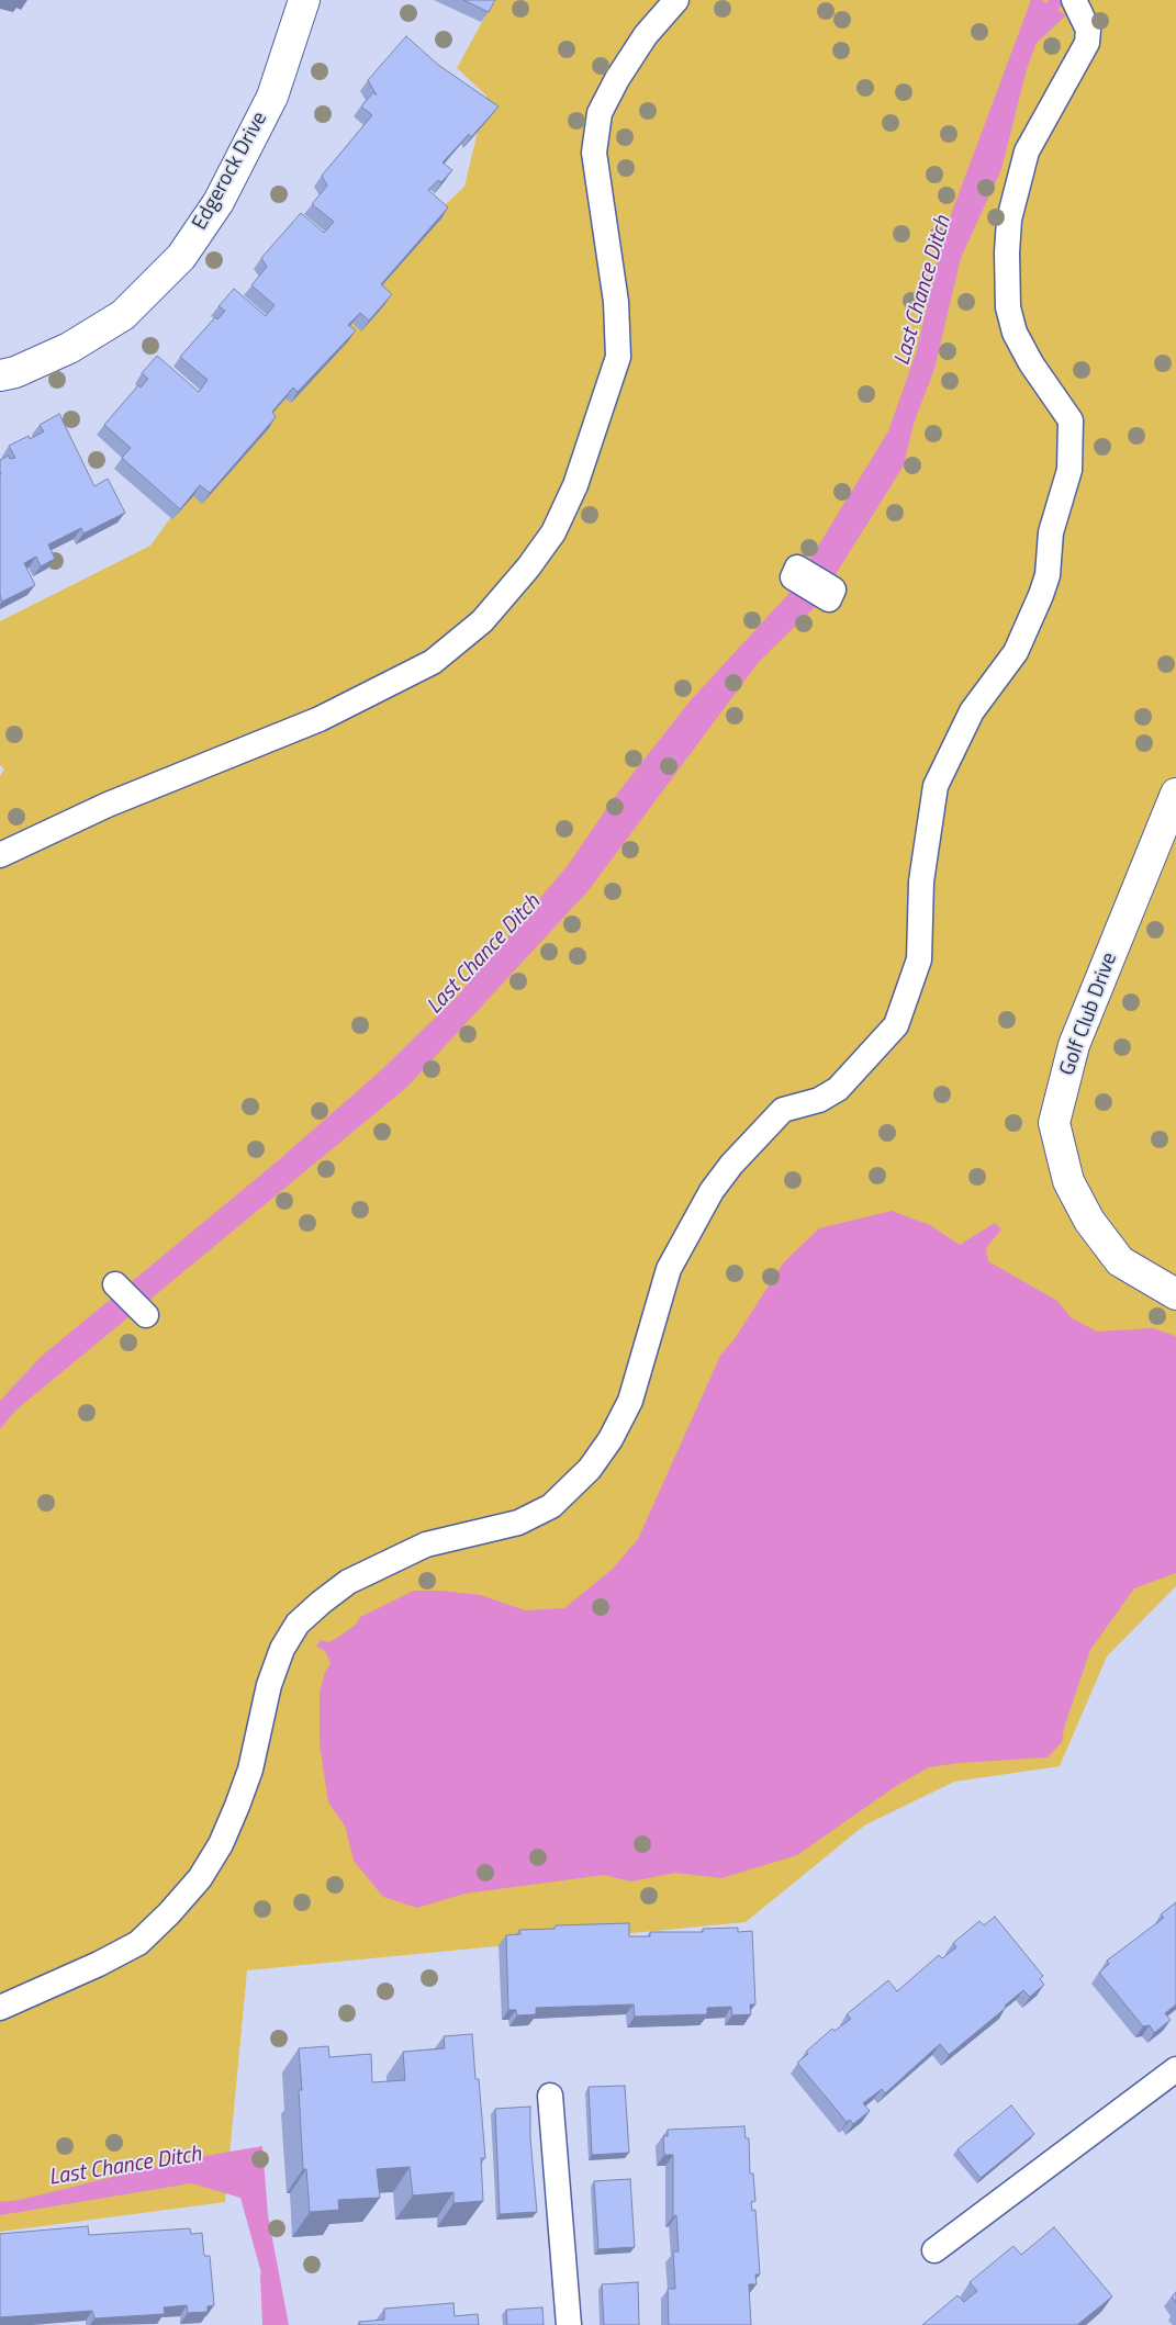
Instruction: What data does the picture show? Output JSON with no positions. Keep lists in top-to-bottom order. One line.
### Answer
{"streets":{"street":["Edgerock Drive","Golf Club Drive"]},"water":["Last Chance Ditch"]}
